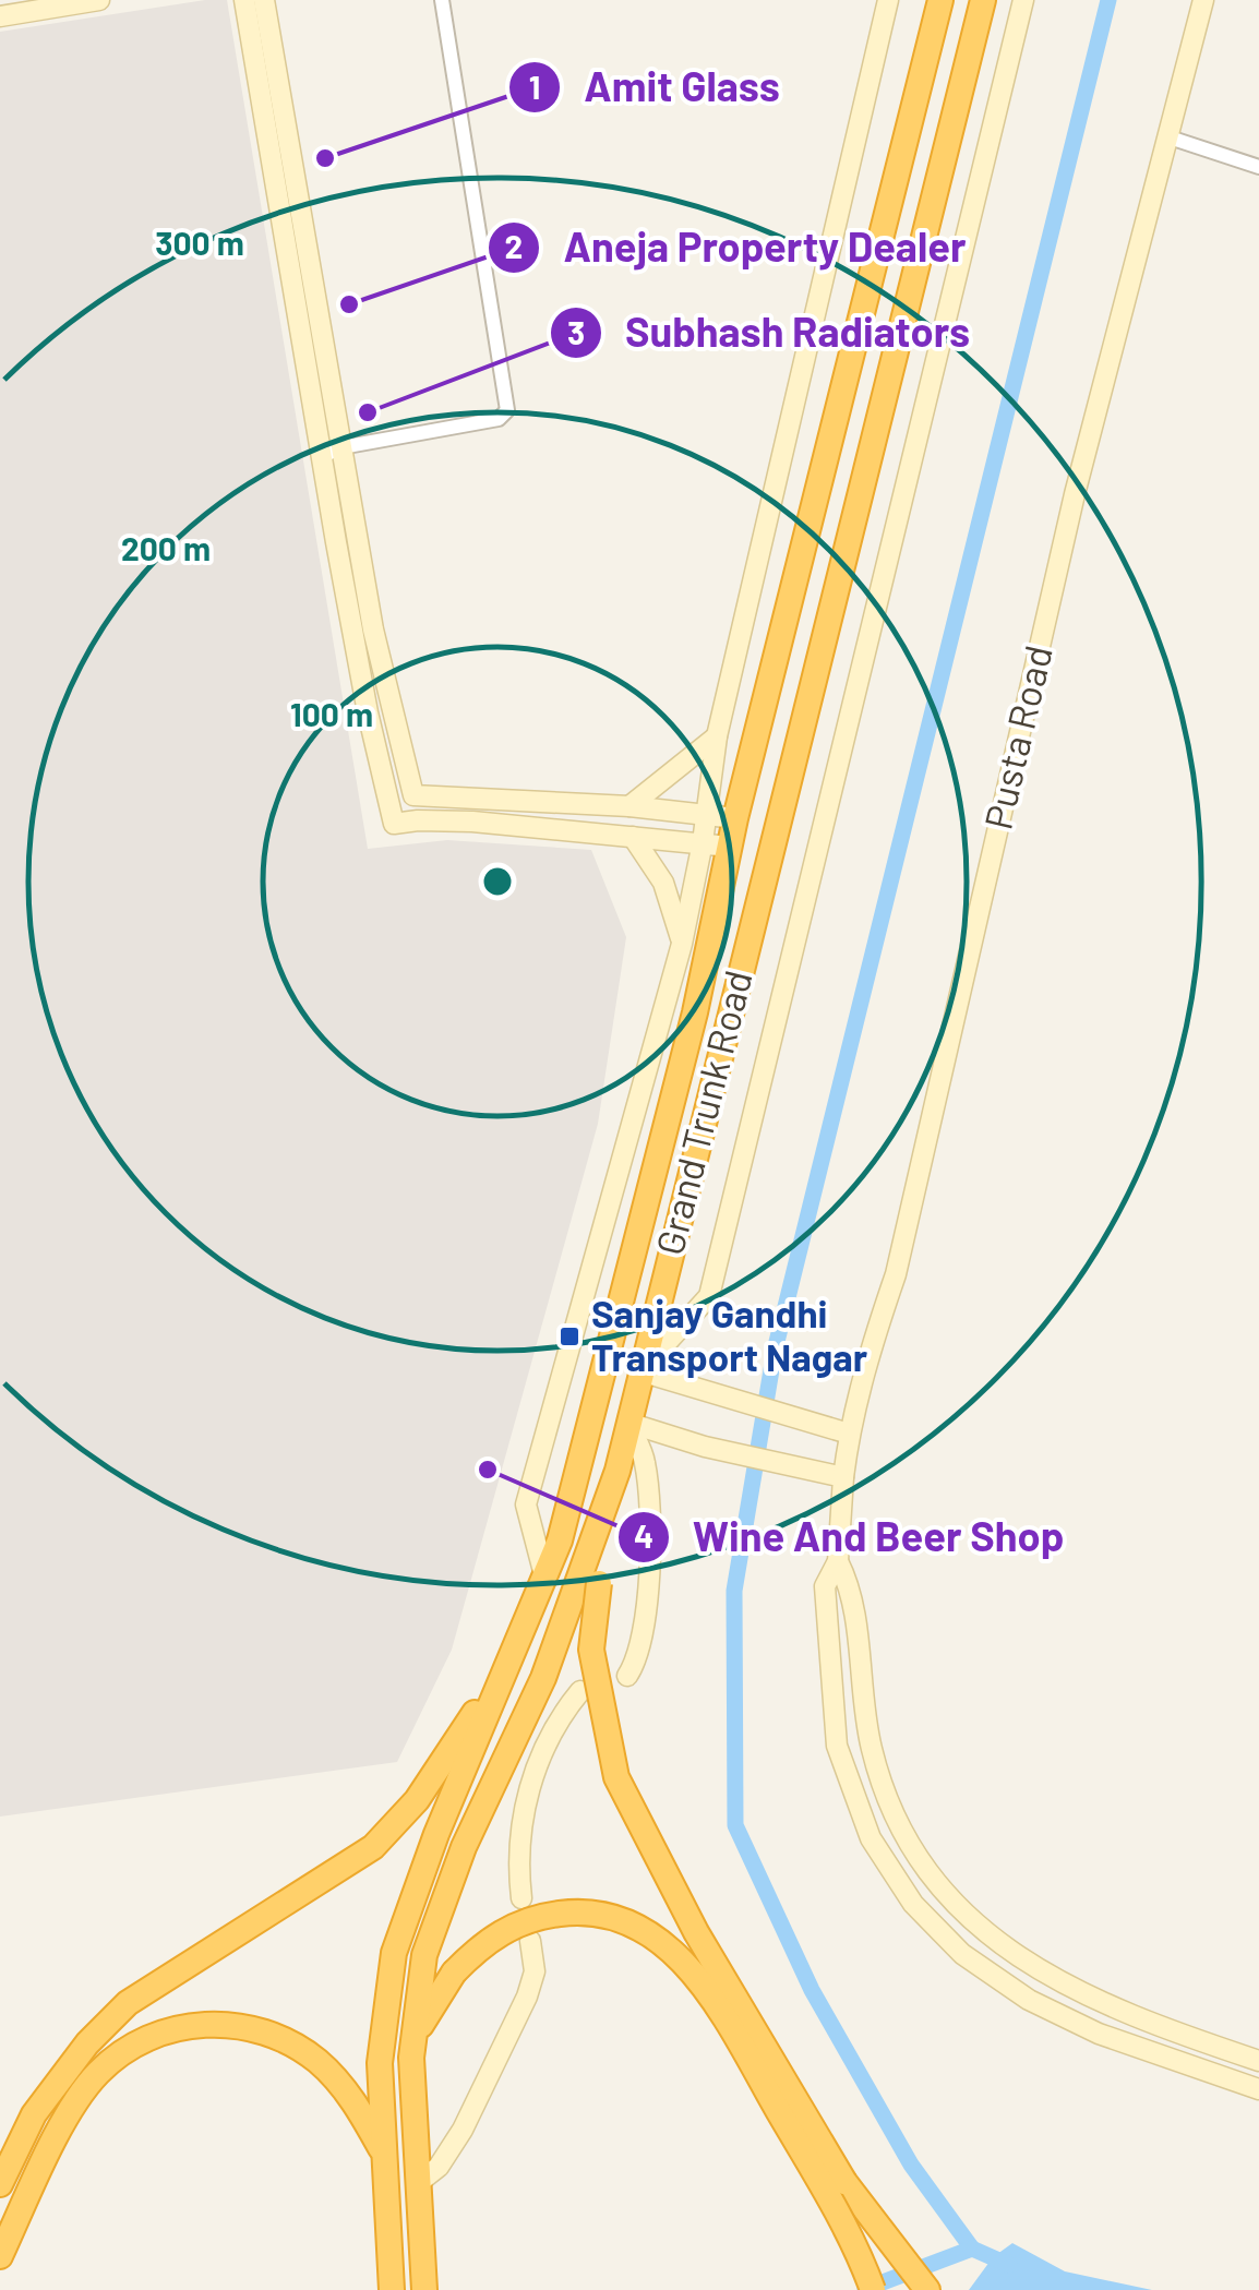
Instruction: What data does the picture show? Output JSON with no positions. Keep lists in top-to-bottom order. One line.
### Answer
{"streets":{"highway":["Grand Trunk Road"],"main road":["Pusta Road"]},"places":{"other":["Amit Glass","Aneja Property Dealer","Subhash Radiators","Wine And Beer Shop"],"transit":["Sanjay Gandhi Transport Nagar"]},"rings":["300 m","200 m","100 m"]}
